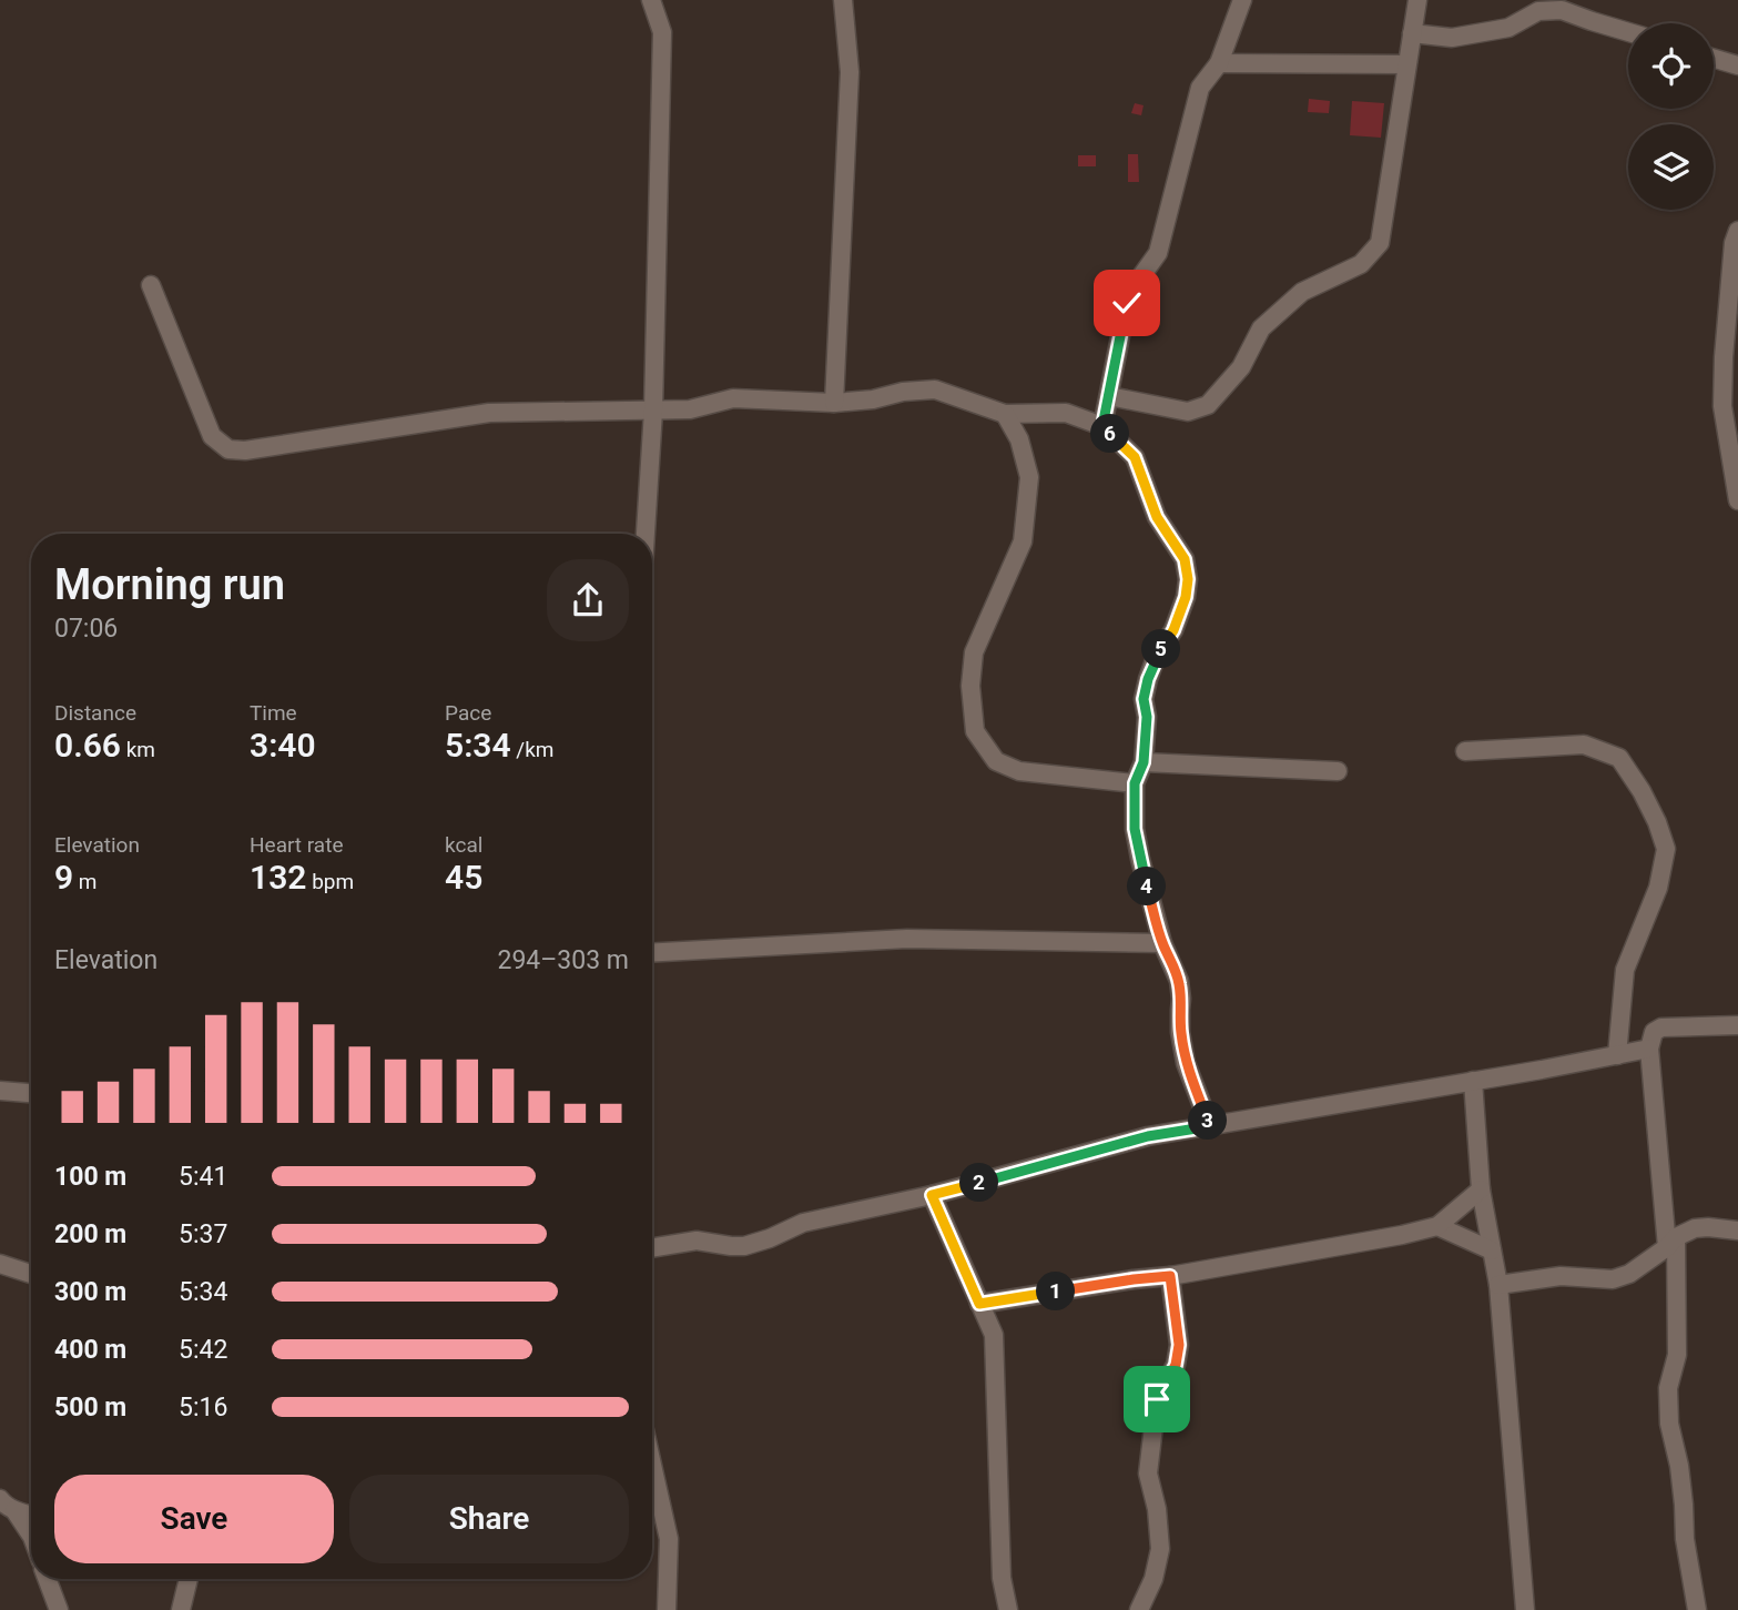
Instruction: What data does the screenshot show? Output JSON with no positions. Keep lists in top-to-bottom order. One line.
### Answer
{"page":{"pins":["6","5","4","3","2","1"],"heading":["Morning run","07:06"],"stats":[["Distance","0.66 km"],["Time","3:40"],["Pace","5:34 /km"],["Elevation","9 m"],["Heart rate","132 bpm"],["kcal","45"]],"chart":["Elevation","294–303 m"],"list":[{"name":"100 m","note":"5:41"},{"name":"200 m","note":"5:37"},{"name":"300 m","note":"5:34"},{"name":"400 m","note":"5:42"},{"name":"500 m","note":"5:16"}],"buttons":["Save","Share"]}}
